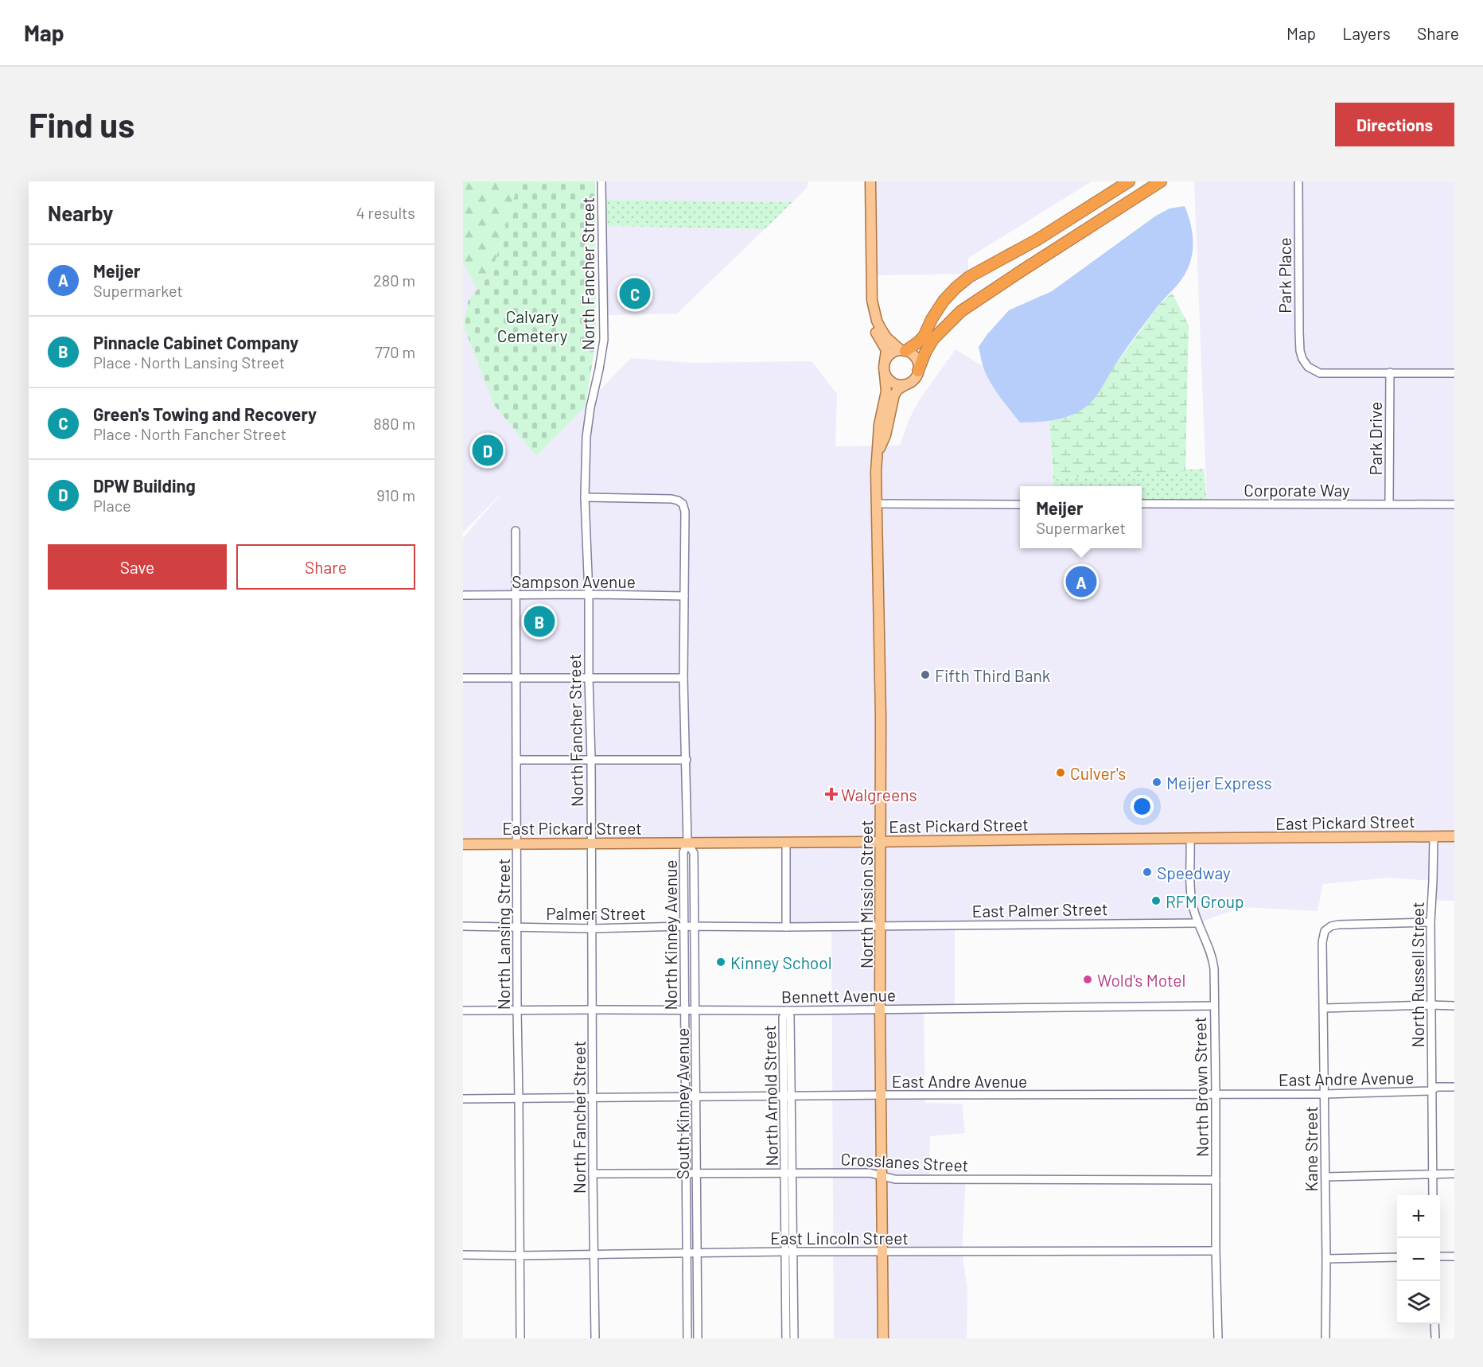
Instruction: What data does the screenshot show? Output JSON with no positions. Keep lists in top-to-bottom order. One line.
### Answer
{"streets":{"main road":["East Pickard Street","North Mission Street"],"street":["North Fancher Street","Park Place","Park Drive","Corporate Way","Sampson Avenue","East Palmer Street","Palmer Street","North Lansing Street","North Kinney Avenue","North Russell Street","Bennett Avenue","East Andre Avenue","North Brown Street","North Arnold Street","South Kinney Avenue","Kane Street","Crosslanes Street","East Lincoln Street"]},"crossings":[["North Fancher Street","Sampson Avenue"],["North Fancher Street","East Pickard Street"],["North Fancher Street","Palmer Street"],["North Fancher Street","North Kinney Avenue"],["North Fancher Street","Bennett Avenue"],["North Fancher Street","East Andre Avenue"],["North Fancher Street","Crosslanes Street"],["North Fancher Street","East Lincoln Street"],["Park Place","Park Drive"],["Park Drive","Corporate Way"],["Sampson Avenue","North Lansing Street"],["Sampson Avenue","North Kinney Avenue"],["East Pickard Street","North Mission Street"],["East Pickard Street","North Lansing Street"],["East Pickard Street","North Kinney Avenue"],["East Pickard Street","North Russell Street"],["East Pickard Street","North Brown Street"],["East Pickard Street","South Kinney Avenue"],["North Mission Street","East Palmer Street"],["North Mission Street","Bennett Avenue"],["North Mission Street","East Andre Avenue"],["North Mission Street","Crosslanes Street"],["North Mission Street","East Lincoln Street"],["East Palmer Street","Palmer Street"],["East Palmer Street","North Brown Street"],["Palmer Street","North Lansing Street"],["Palmer Street","North Kinney Avenue"],["Palmer Street","South Kinney Avenue"],["North Lansing Street","Bennett Avenue"],["North Lansing Street","East Andre Avenue"],["North Lansing Street","East Lincoln Street"],["North Kinney Avenue","Bennett Avenue"],["North Kinney Avenue","East Andre Avenue"],["North Kinney Avenue","South Kinney Avenue"],["North Kinney Avenue","Crosslanes Street"],["North Kinney Avenue","East Lincoln Street"],["North Russell Street","East Andre Avenue"],["North Russell Street","Kane Street"],["Bennett Avenue","North Brown Street"],["Bennett Avenue","North Arnold Street"],["Bennett Avenue","South Kinney Avenue"],["East Andre Avenue","North Brown Street"],["East Andre Avenue","North Arnold Street"],["East Andre Avenue","South Kinney Avenue"],["East Andre Avenue","Kane Street"],["North Brown Street","Crosslanes Street"],["North Brown Street","East Lincoln Street"],["North Arnold Street","Crosslanes Street"],["North Arnold Street","East Lincoln Street"],["South Kinney Avenue","Crosslanes Street"],["South Kinney Avenue","East Lincoln Street"]],"parks":["Calvary Cemetery"],"places":{"other":["Fifth Third Bank","Culver's","Meijer Express","Speedway","RFM Group","Kinney School","Wold's Motel"],"health":["Walgreens"]},"page":{"header":"Map","nav":["Map","Layers","Share"],"buttons":["Directions",["Save","Share"]],"title":"Find us","heading":["Nearby","4 results"],"list":[{"mark":"A","name":"Meijer","note":"Supermarket","value":"280 m"},{"mark":"B","name":"Pinnacle Cabinet Company","note":"Place · North Lansing Street","value":"770 m"},{"mark":"C","name":"Green's Towing and Recovery","note":"Place · North Fancher Street","value":"880 m"},{"mark":"D","name":"DPW Building","note":"Place","value":"910 m"}],"pins":["C","D","A","B"],"popup":["Meijer","Supermarket"],"map_buttons":["+","−"]}}
